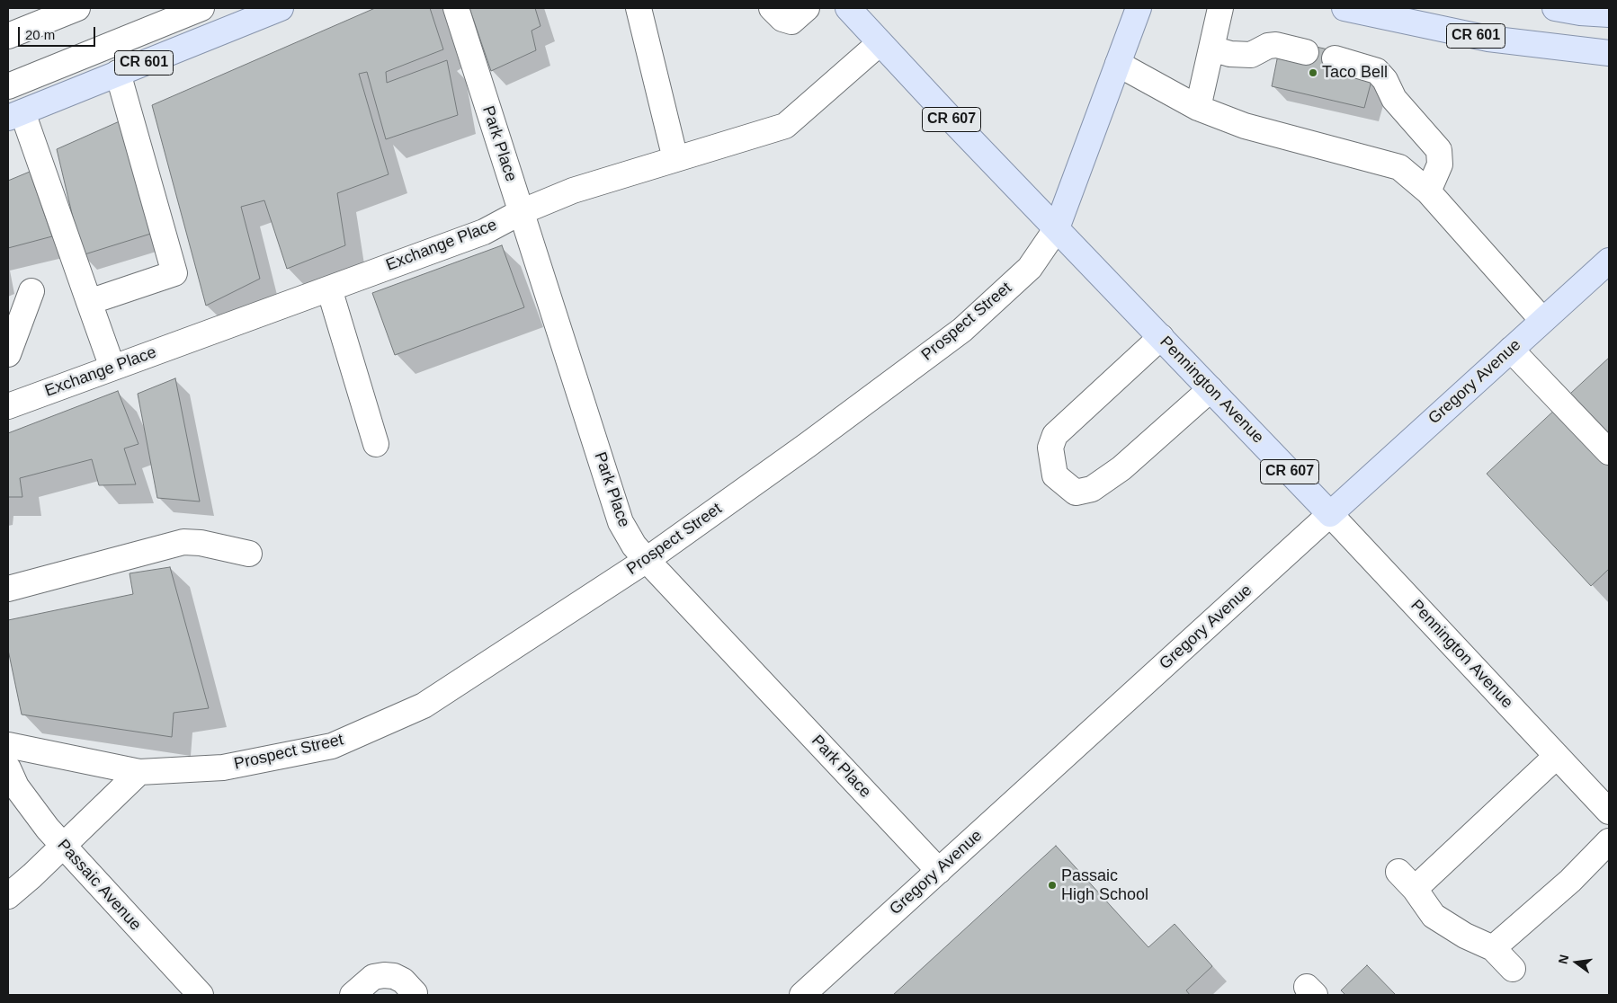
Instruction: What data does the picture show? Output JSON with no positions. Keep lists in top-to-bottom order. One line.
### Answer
{"streets":{"main road":["CR 601","CR 607","Prospect Street","Gregory Avenue","Pennington Avenue"],"street":["Park Place","Exchange Place","Passaic Avenue"]},"crossings":[["Park Place","Exchange Place"],["Park Place","Prospect Street"],["Park Place","Gregory Avenue"],["Exchange Place","Pennington Avenue"],["Prospect Street","Pennington Avenue"],["Gregory Avenue","Pennington Avenue"]],"places":["Taco Bell","Passaic High School"],"scale_bar":"20 m","north":"left"}
